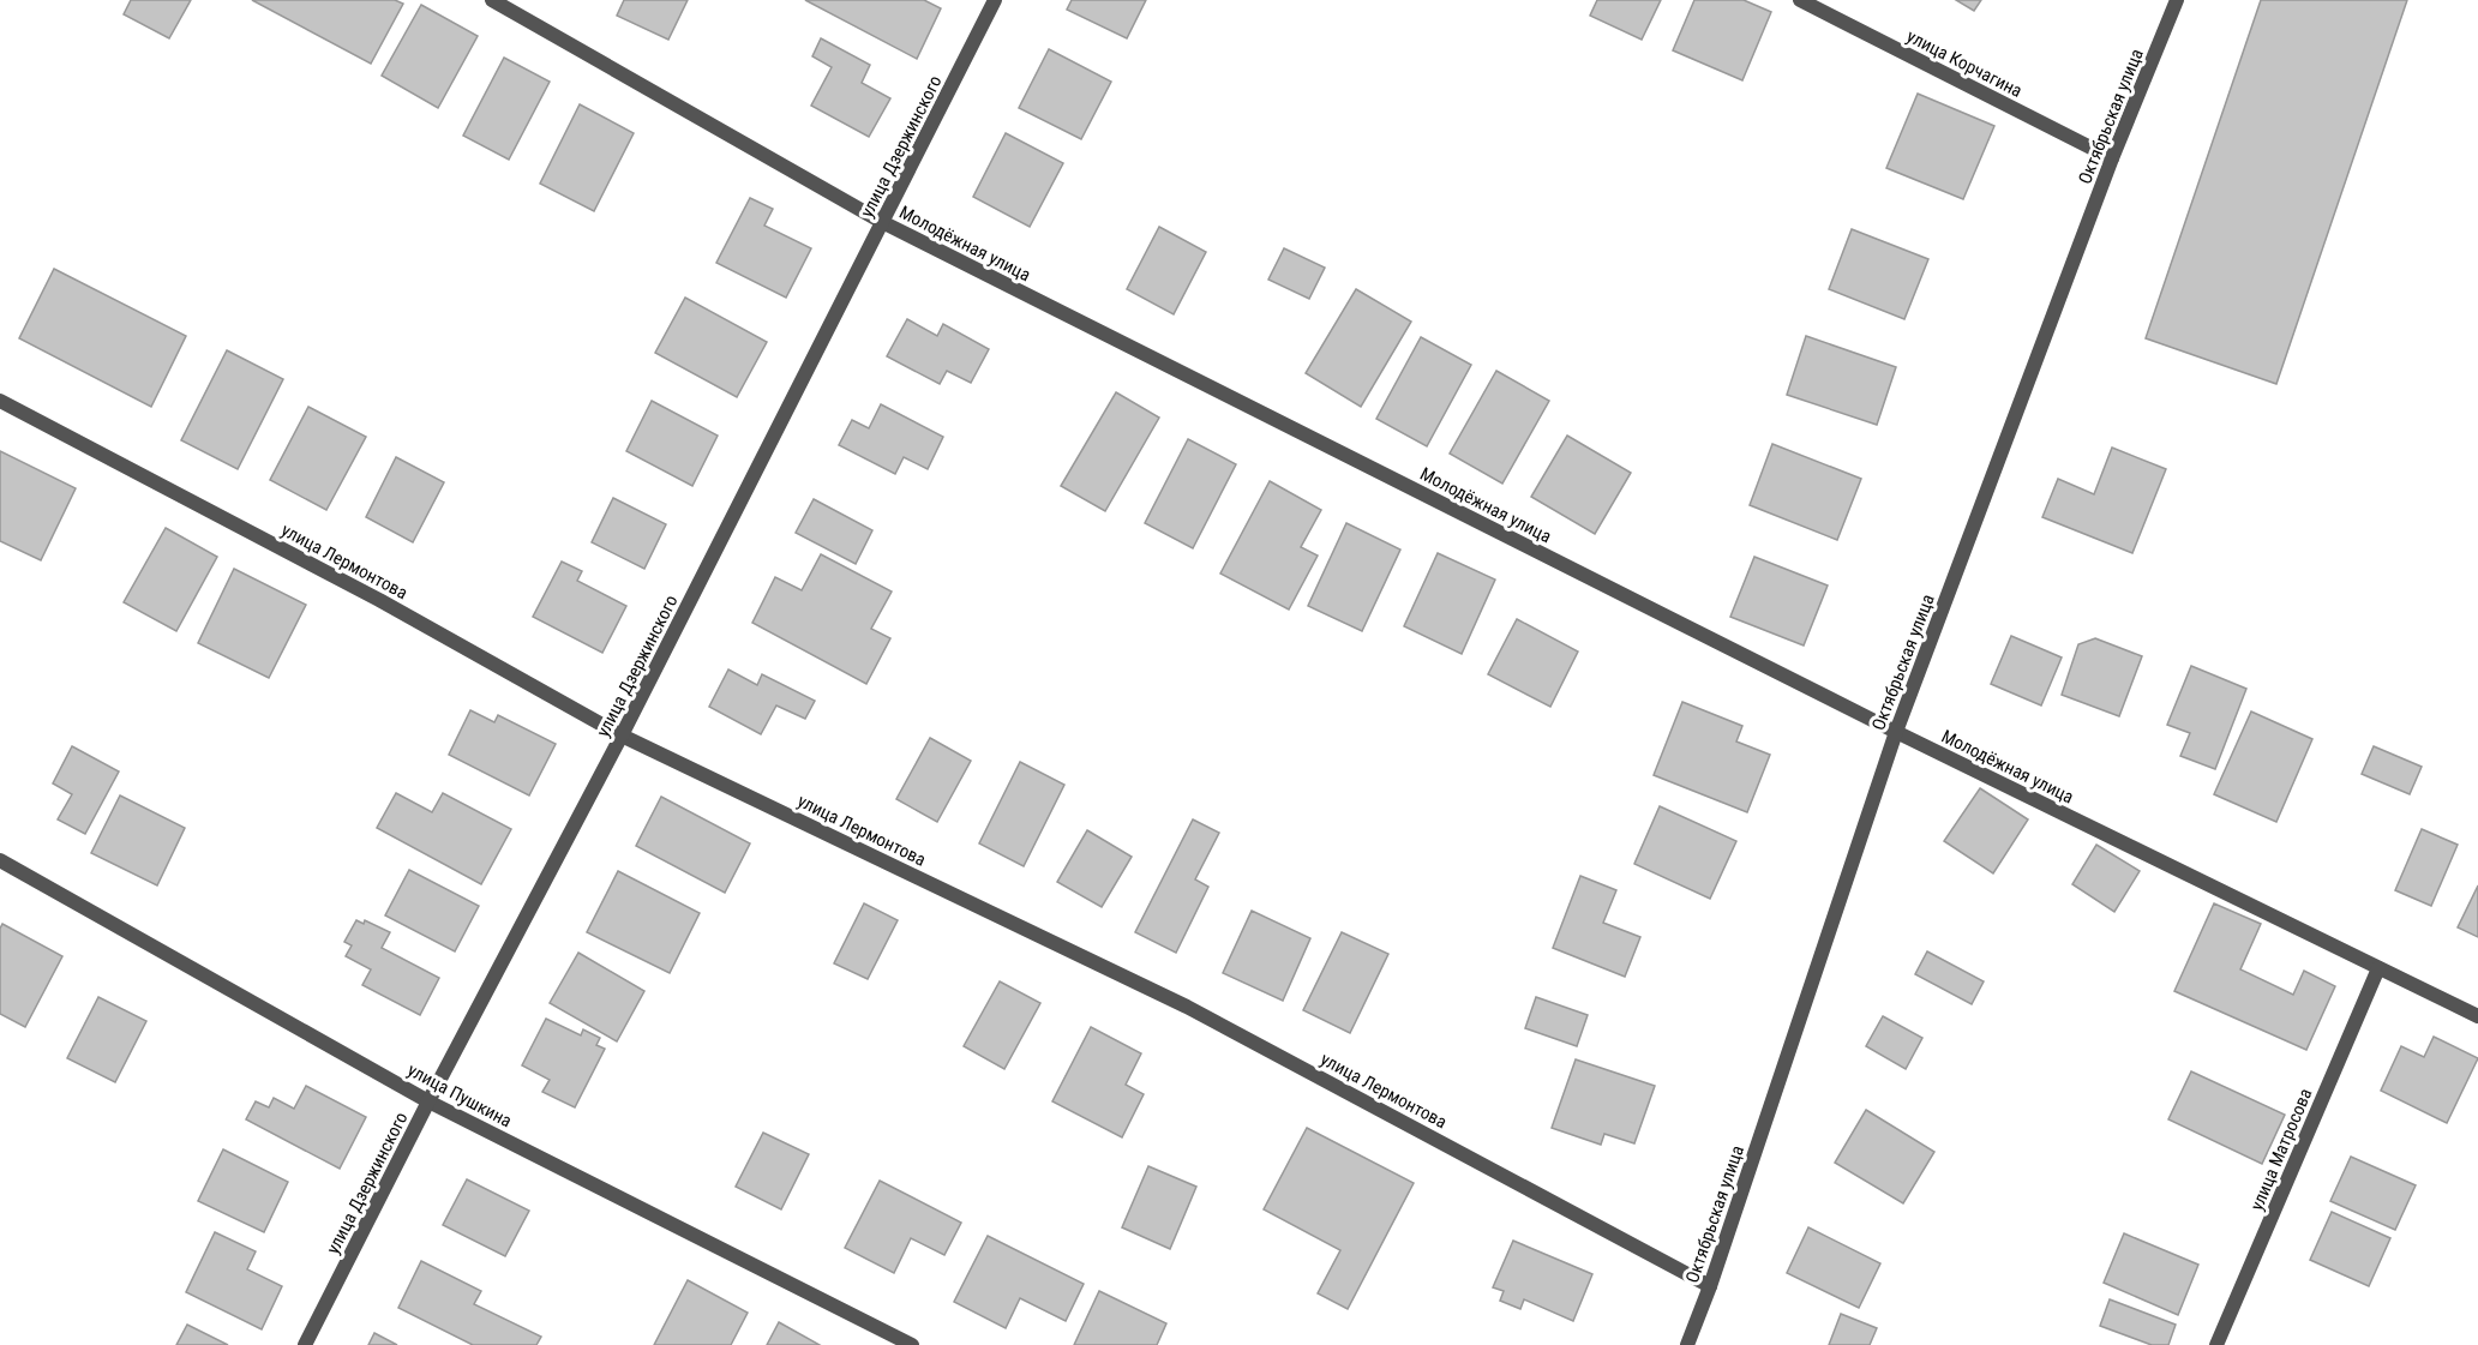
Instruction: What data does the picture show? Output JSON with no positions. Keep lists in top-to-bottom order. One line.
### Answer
{"streets":{"street":["улица Корчагина","Октябрьская улица","улица Дзержинского","Молодёжная улица","улица Лермонтова","улица Пушкина","улица Матросова"]},"crossings":[["улица Корчагина","Октябрьская улица"],["Октябрьская улица","Молодёжная улица"],["Октябрьская улица","улица Лермонтова"],["улица Дзержинского","Молодёжная улица"],["улица Дзержинского","улица Лермонтова"],["улица Дзержинского","улица Пушкина"],["Молодёжная улица","улица Матросова"]]}
